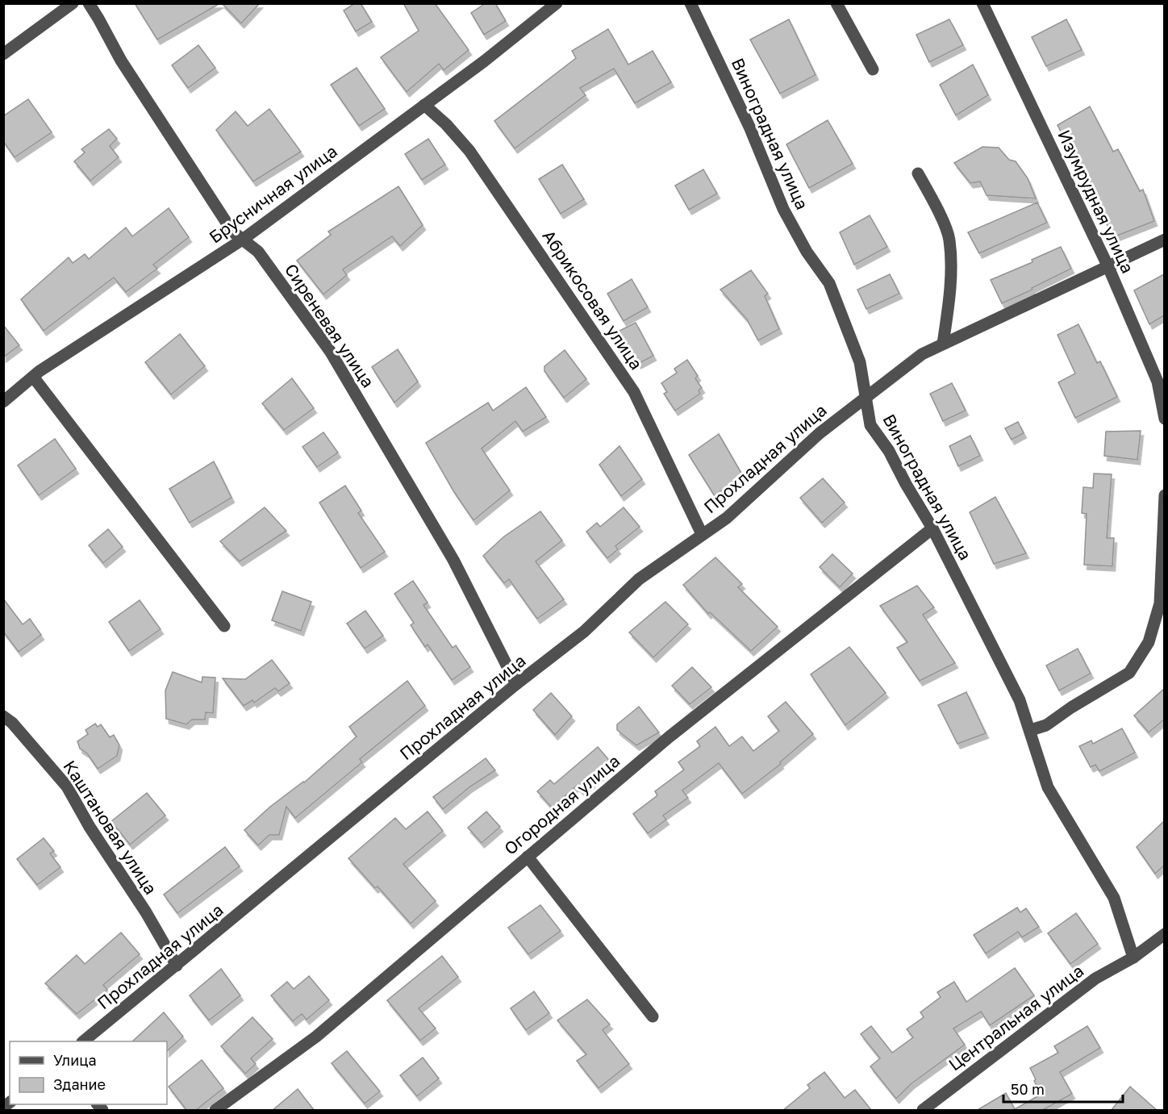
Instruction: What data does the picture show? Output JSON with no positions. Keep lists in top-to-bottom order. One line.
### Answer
{"streets":{"street":["Виноградная улица","Брусничная улица","Изумрудная улица","Абрикосовая улица","Сиреневая улица","Прохладная улица","Огородная улица","Каштановая улица","Центральная улица"]},"crossings":[["Виноградная улица","Прохладная улица"],["Виноградная улица","Огородная улица"],["Виноградная улица","Центральная улица"],["Брусничная улица","Абрикосовая улица"],["Брусничная улица","Сиреневая улица"],["Изумрудная улица","Прохладная улица"],["Абрикосовая улица","Прохладная улица"],["Сиреневая улица","Прохладная улица"],["Прохладная улица","Каштановая улица"]],"legend":["Улица","Здание"],"scale_bar":"50 m"}
